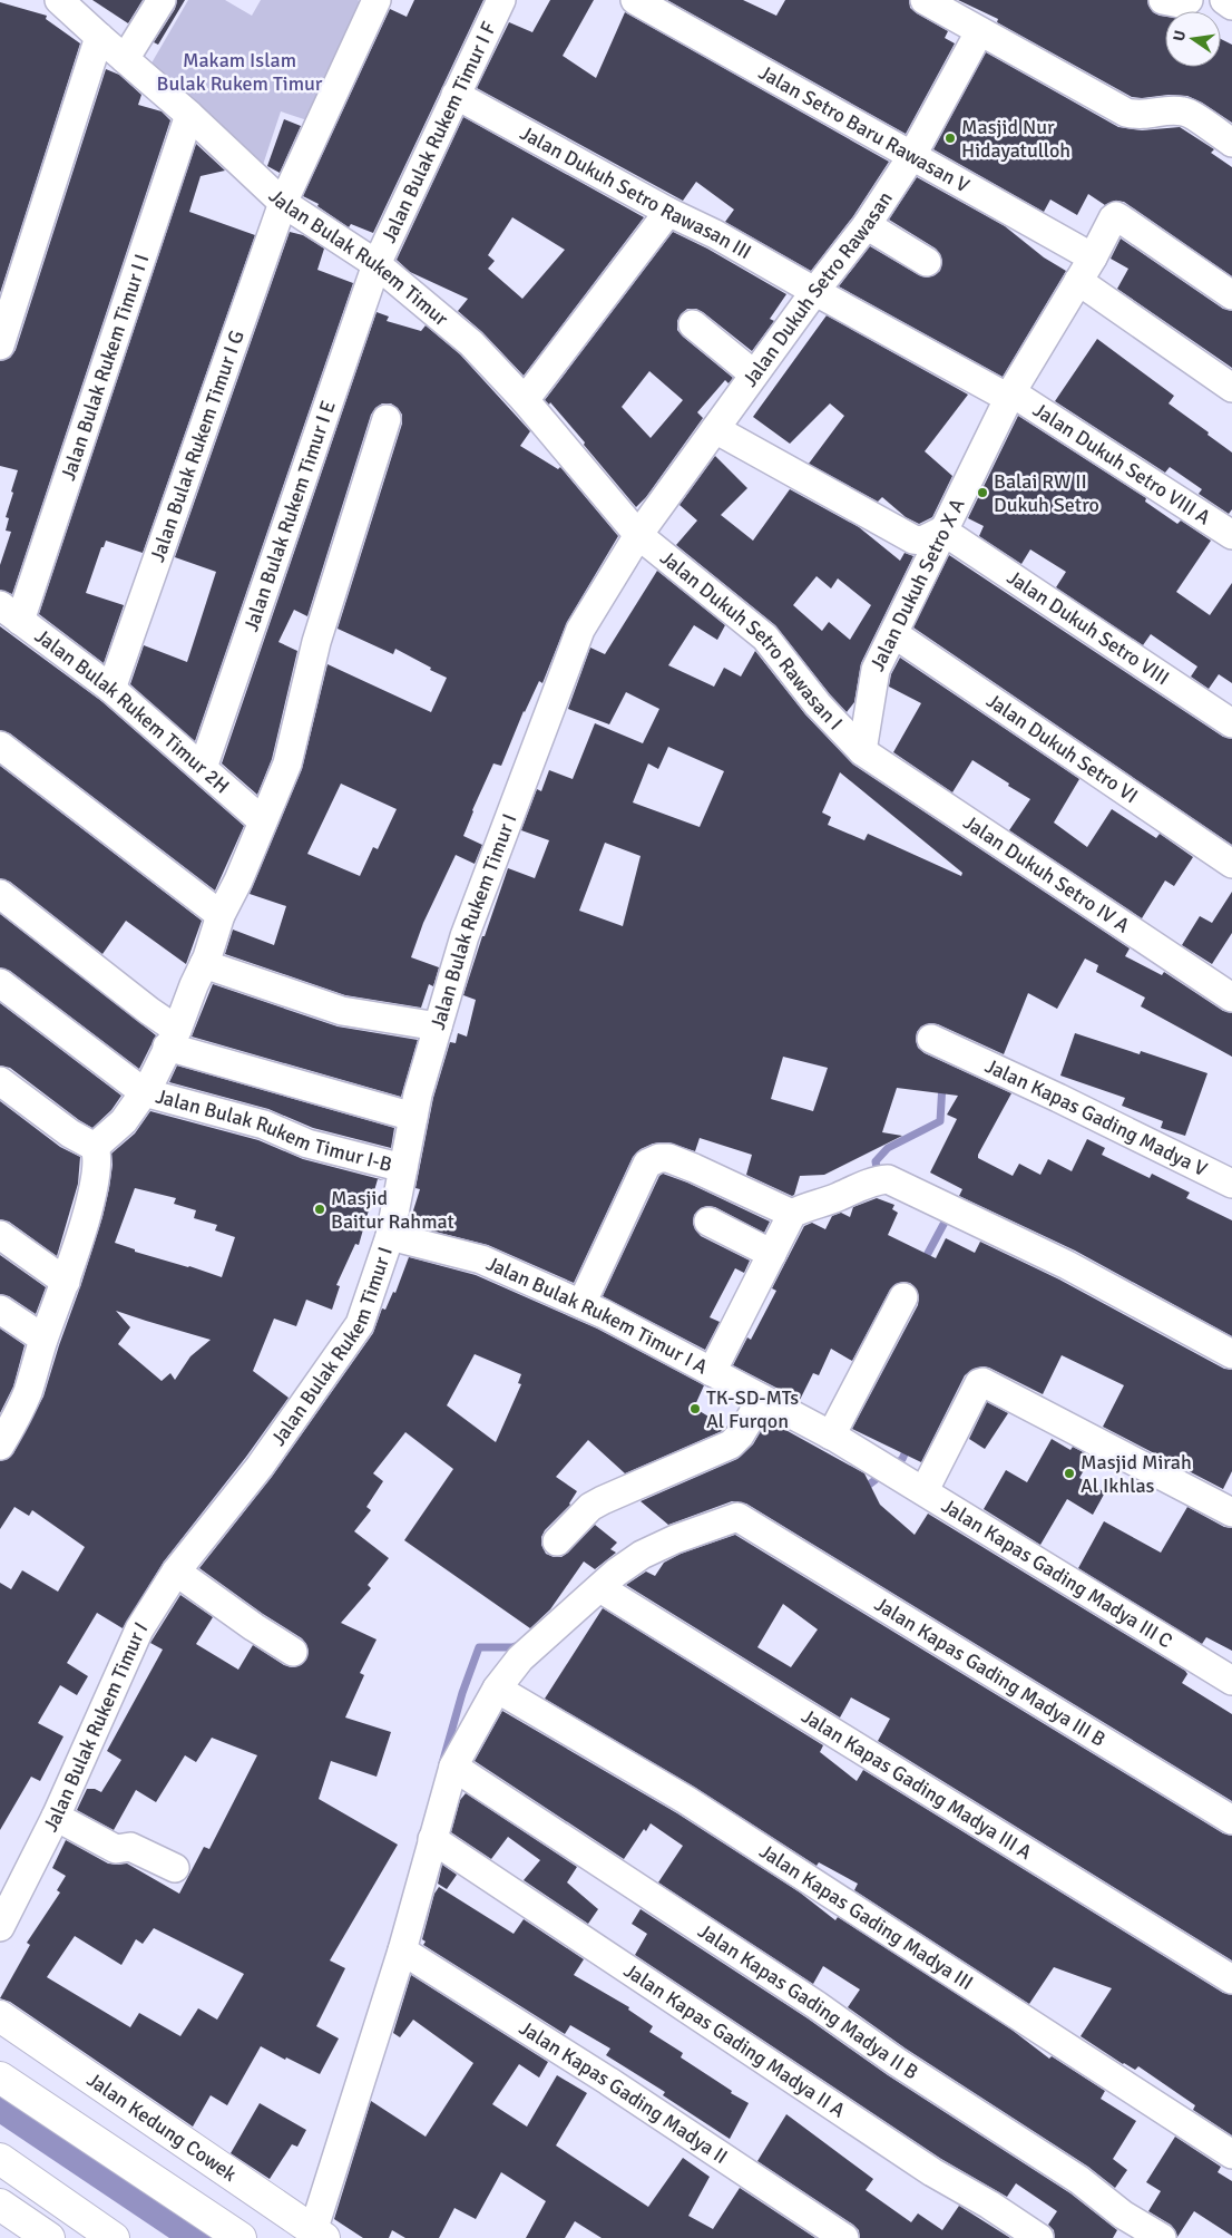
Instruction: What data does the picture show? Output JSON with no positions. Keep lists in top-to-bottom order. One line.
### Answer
{"streets":{"main road":["Jalan Kedung Cowek"],"street":["Jalan Setro Baru Rawasan V","Jalan Bulak Rukem Timur I F","Jalan Dukuh Setro Rawasan III","Jalan Bulak Rukem Timur","Jalan Dukuh Setro Rawasan","Jalan Bulak Rukem Timur I I","Jalan Bulak Rukem Timur I G","Jalan Dukuh Setro VIII A","Jalan Bulak Rukem Timur I E","Jalan Dukuh Setro X A","Jalan Dukuh Setro VIII","Jalan Dukuh Setro Rawasan I","Jalan Bulak Rukem Timur 2H","Jalan Dukuh Setro VI","Jalan Dukuh Setro IV A","Jalan Bulak Rukem Timur I","Jalan Kapas Gading Madya V","Jalan Bulak Rukem Timur I-B","Jalan Bulak Rukem Timur I A","Jalan Kapas Gading Madya III C","Jalan Kapas Gading Madya III B","Jalan Kapas Gading Madya III A","Jalan Kapas Gading Madya III","Jalan Kapas Gading Madya II B","Jalan Kapas Gading Madya II A","Jalan Kapas Gading Madya II"]},"crossings":[["Jalan Setro Baru Rawasan V","Jalan Dukuh Setro Rawasan"],["Jalan Setro Baru Rawasan V","Jalan Dukuh Setro X A"],["Jalan Bulak Rukem Timur I F","Jalan Dukuh Setro Rawasan III"],["Jalan Bulak Rukem Timur I F","Jalan Bulak Rukem Timur"],["Jalan Bulak Rukem Timur I F","Jalan Bulak Rukem Timur I E"],["Jalan Dukuh Setro Rawasan III","Jalan Dukuh Setro Rawasan"],["Jalan Dukuh Setro Rawasan III","Jalan Dukuh Setro VIII A"],["Jalan Dukuh Setro Rawasan III","Jalan Dukuh Setro X A"],["Jalan Bulak Rukem Timur","Jalan Dukuh Setro Rawasan"],["Jalan Bulak Rukem Timur","Jalan Bulak Rukem Timur I I"],["Jalan Bulak Rukem Timur","Jalan Bulak Rukem Timur I G"],["Jalan Bulak Rukem Timur","Jalan Bulak Rukem Timur I E"],["Jalan Bulak Rukem Timur","Jalan Dukuh Setro Rawasan I"],["Jalan Bulak Rukem Timur","Jalan Bulak Rukem Timur I"],["Jalan Dukuh Setro Rawasan","Jalan Dukuh Setro Rawasan I"],["Jalan Dukuh Setro Rawasan","Jalan Bulak Rukem Timur I"],["Jalan Bulak Rukem Timur I I","Jalan Bulak Rukem Timur 2H"],["Jalan Bulak Rukem Timur I G","Jalan Bulak Rukem Timur 2H"],["Jalan Dukuh Setro VIII A","Jalan Dukuh Setro X A"],["Jalan Bulak Rukem Timur I E","Jalan Bulak Rukem Timur 2H"],["Jalan Dukuh Setro X A","Jalan Dukuh Setro VIII"],["Jalan Dukuh Setro X A","Jalan Dukuh Setro Rawasan I"],["Jalan Dukuh Setro X A","Jalan Dukuh Setro VI"],["Jalan Dukuh Setro X A","Jalan Dukuh Setro IV A"],["Jalan Dukuh Setro Rawasan I","Jalan Dukuh Setro IV A"],["Jalan Dukuh Setro Rawasan I","Jalan Bulak Rukem Timur I"],["Jalan Bulak Rukem Timur I","Jalan Bulak Rukem Timur I-B"],["Jalan Bulak Rukem Timur I","Jalan Bulak Rukem Timur I A"],["Jalan Bulak Rukem Timur I A","Jalan Kapas Gading Madya III C"],["Jalan Kapas Gading Madya III B","Jalan Kapas Gading Madya III A"]],"parks":["Makam Islam Bulak Rukem Timur"],"places":["Masjid Nur Hidayatulloh","Balai RW II Dukuh Setro","Masjid Baitur Rahmat","TK-SD-MTs Al Furqon","Masjid Mirah Al Ikhlas"],"north":"left"}
